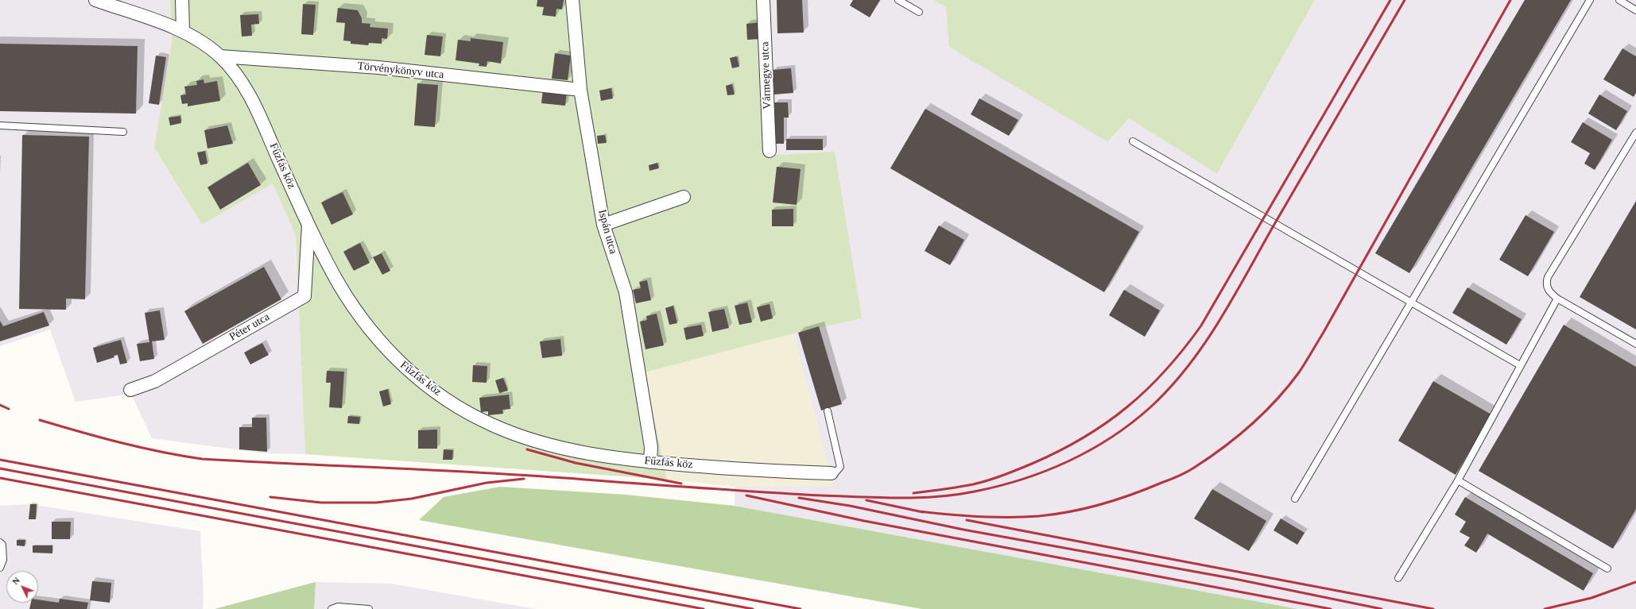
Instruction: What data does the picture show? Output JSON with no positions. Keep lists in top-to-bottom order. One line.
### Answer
{"streets":{"street":["Törvénykönyv utca","Vármegye utca","Fűzfás köz","Ispán utca","Péter utca"]},"crossings":[["Törvénykönyv utca","Fűzfás köz"],["Törvénykönyv utca","Ispán utca"],["Fűzfás köz","Ispán utca"],["Fűzfás köz","Péter utca"]],"north":"top left"}
